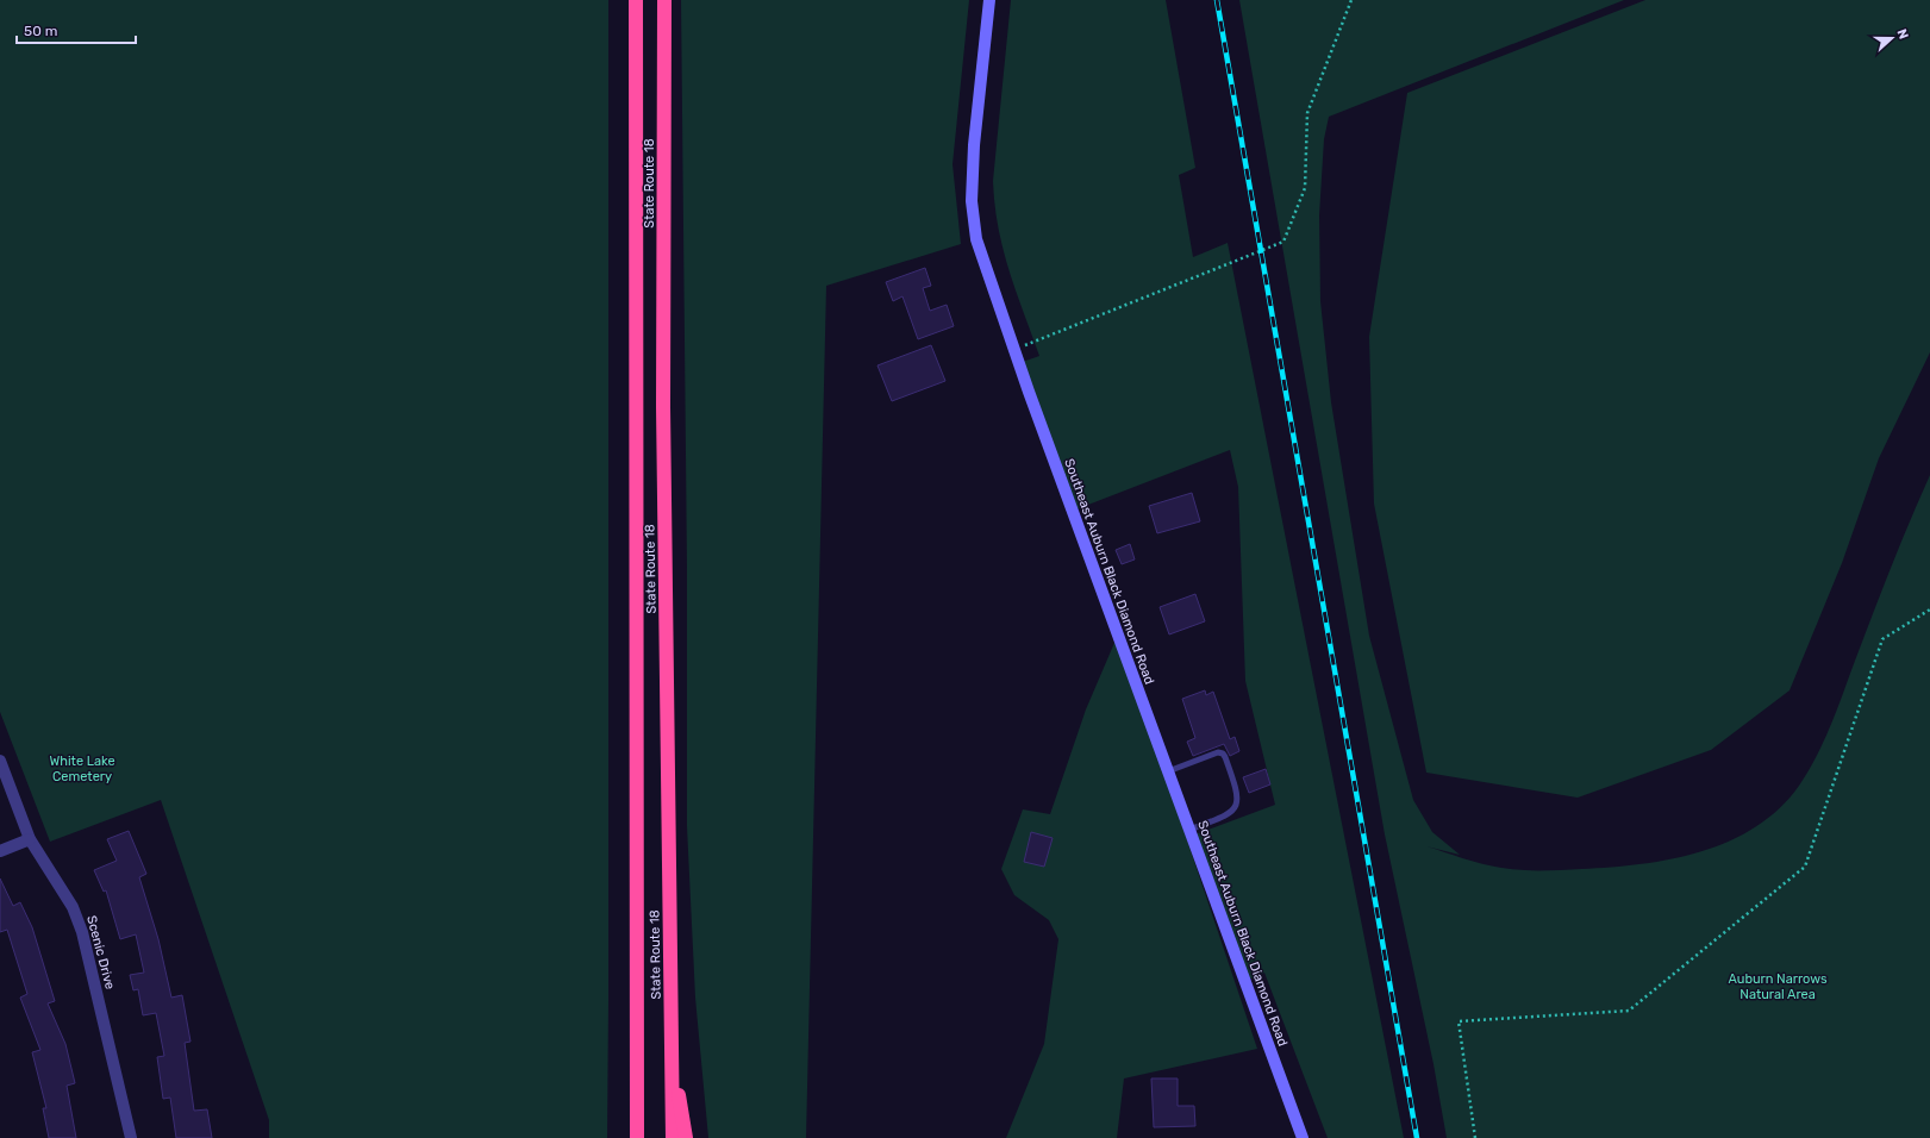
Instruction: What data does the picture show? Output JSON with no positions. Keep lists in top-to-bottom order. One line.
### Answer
{"streets":{"highway":["State Route 18"],"main road":["Southeast Auburn Black Diamond Road"],"street":["Scenic Drive"]},"parks":["White Lake Cemetery","Auburn Narrows Natural Area"],"scale_bar":"50 m","north":"right"}
